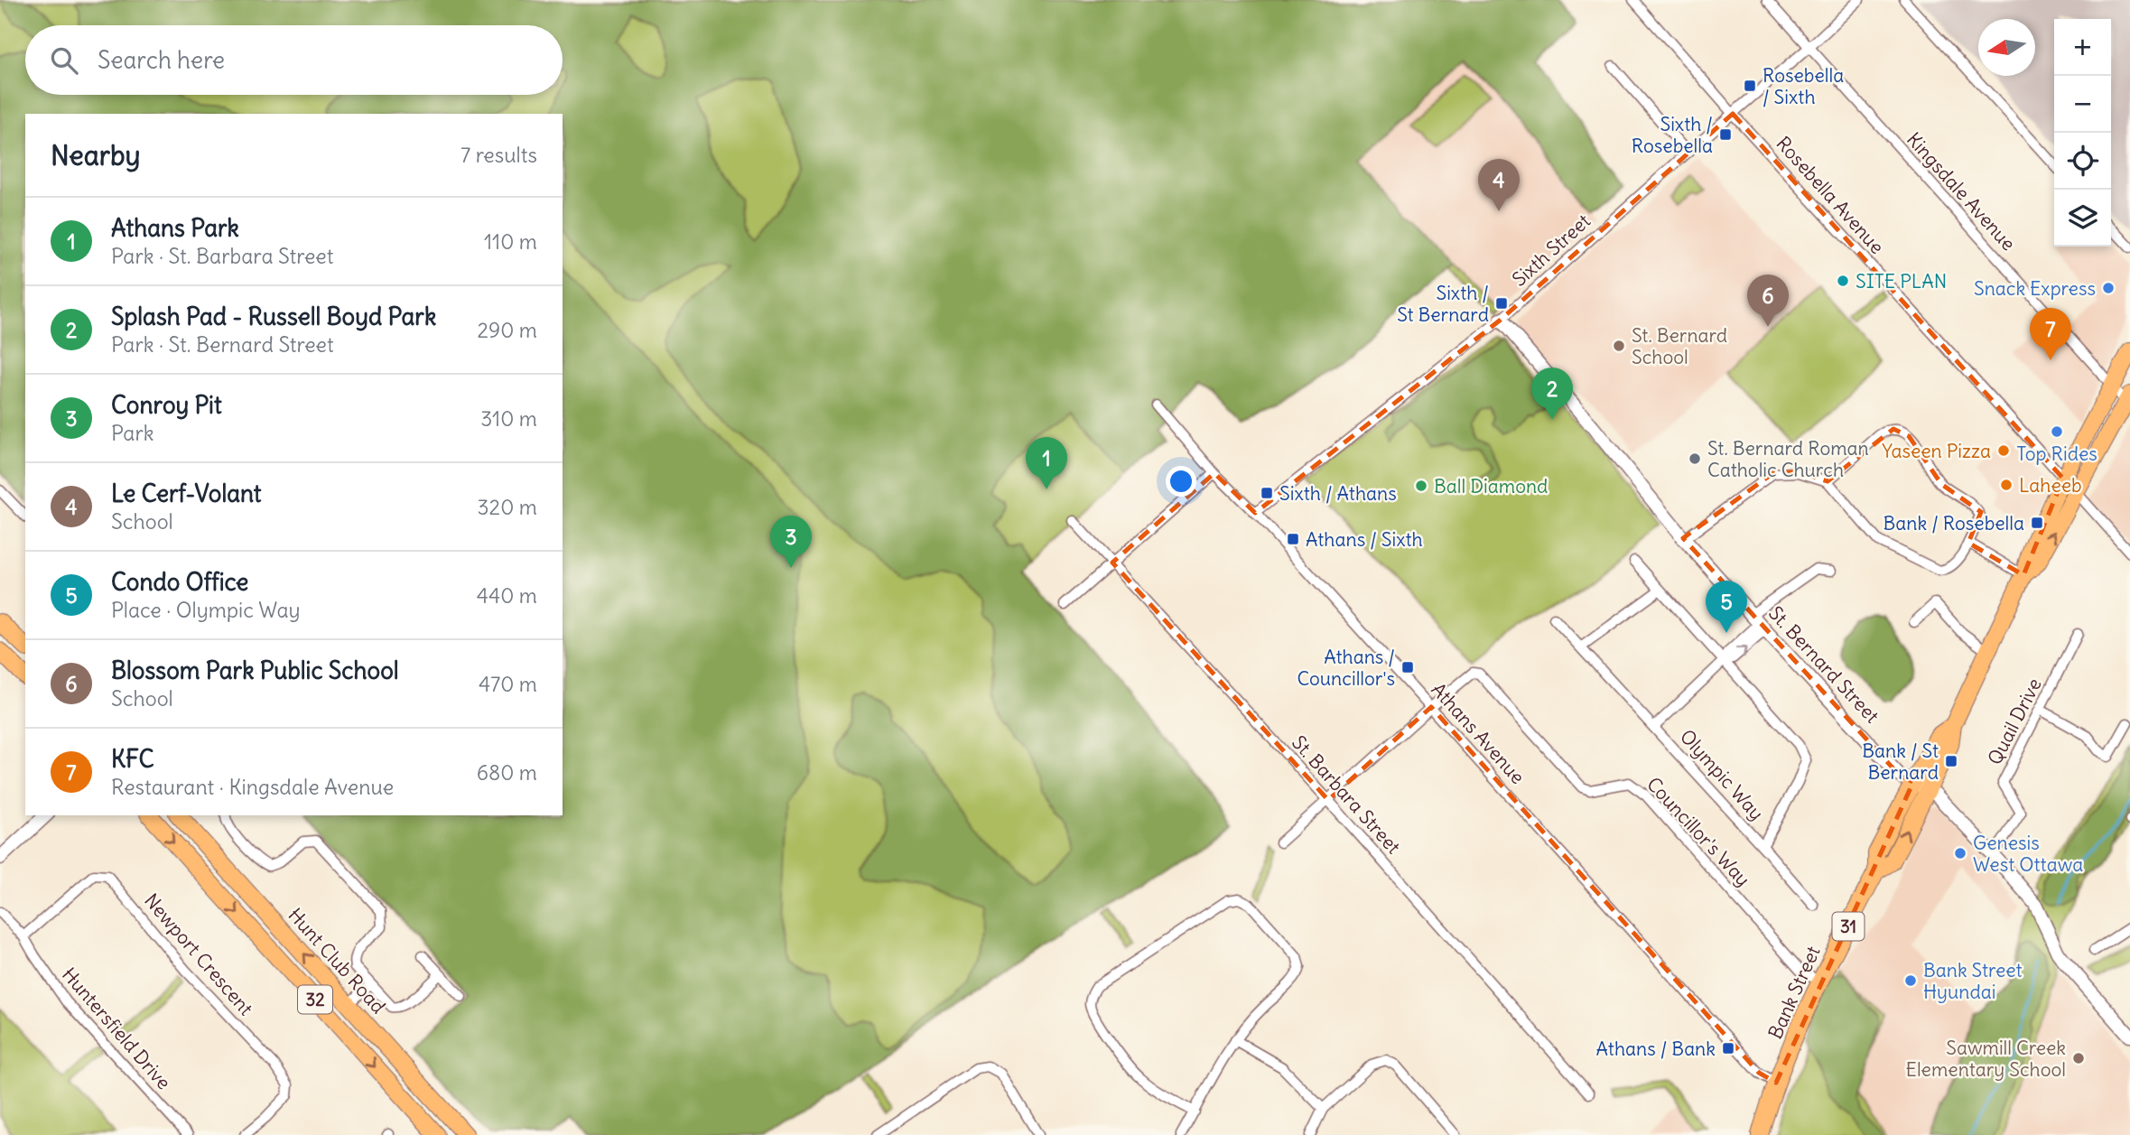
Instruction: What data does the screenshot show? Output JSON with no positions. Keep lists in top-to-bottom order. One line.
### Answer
{"streets":{"main road":["31","Hunt Club Road","Bank Street","32"],"street":["Kingsdale Avenue","Rosebella Avenue","Sixth Street","St. Bernard Street","Quail Drive","Athans Avenue","Olympic Way","St. Barbara Street","Councillor's Way","Newport Crescent","Huntersfield Drive"]},"crossings":[["Kingsdale Avenue","Sixth Street"],["Kingsdale Avenue","Bank Street"],["Rosebella Avenue","Sixth Street"],["Rosebella Avenue","Bank Street"],["Sixth Street","St. Bernard Street"],["Sixth Street","Athans Avenue"],["St. Bernard Street","Quail Drive"],["St. Bernard Street","Olympic Way"],["St. Bernard Street","Bank Street"],["Athans Avenue","Councillor's Way"],["Athans Avenue","Bank Street"],["Councillor's Way","Bank Street"],["Newport Crescent","Huntersfield Drive"]],"places":{"transit":["Rosebella / Sixth","Sixth / Rosebella","Sixth / St Bernard","Sixth / Athans","Bank / Rosebella","Athans / Sixth","Athans / Councillor's","Bank / St Bernard","Athans / Bank"],"other":["SITE PLAN","Snack Express","St. Bernard School","Top Rides","Yaseen Pizza","St. Bernard Roman Catholic Church","Laheeb","Ball Diamond","Genesis West Ottawa","Bank Street Hyundai","Sawmill Creek Elementary School"]},"north":"left","page":{"map_buttons":["+","−"],"search":"Search here","heading":["Nearby","7 results"],"pins":["4","6","7","2","1","3","5"],"list":[{"mark":"1","name":"Athans Park","note":"Park · St. Barbara Street","value":"110 m"},{"mark":"2","name":"Splash Pad - Russell Boyd Park","note":"Park · St. Bernard Street","value":"290 m"},{"mark":"3","name":"Conroy Pit","note":"Park","value":"310 m"},{"mark":"4","name":"Le Cerf-Volant","note":"School","value":"320 m"},{"mark":"5","name":"Condo Office","note":"Place · Olympic Way","value":"440 m"},{"mark":"6","name":"Blossom Park Public School","note":"School","value":"470 m"},{"mark":"7","name":"KFC","note":"Restaurant · Kingsdale Avenue","value":"680 m"}]}}
